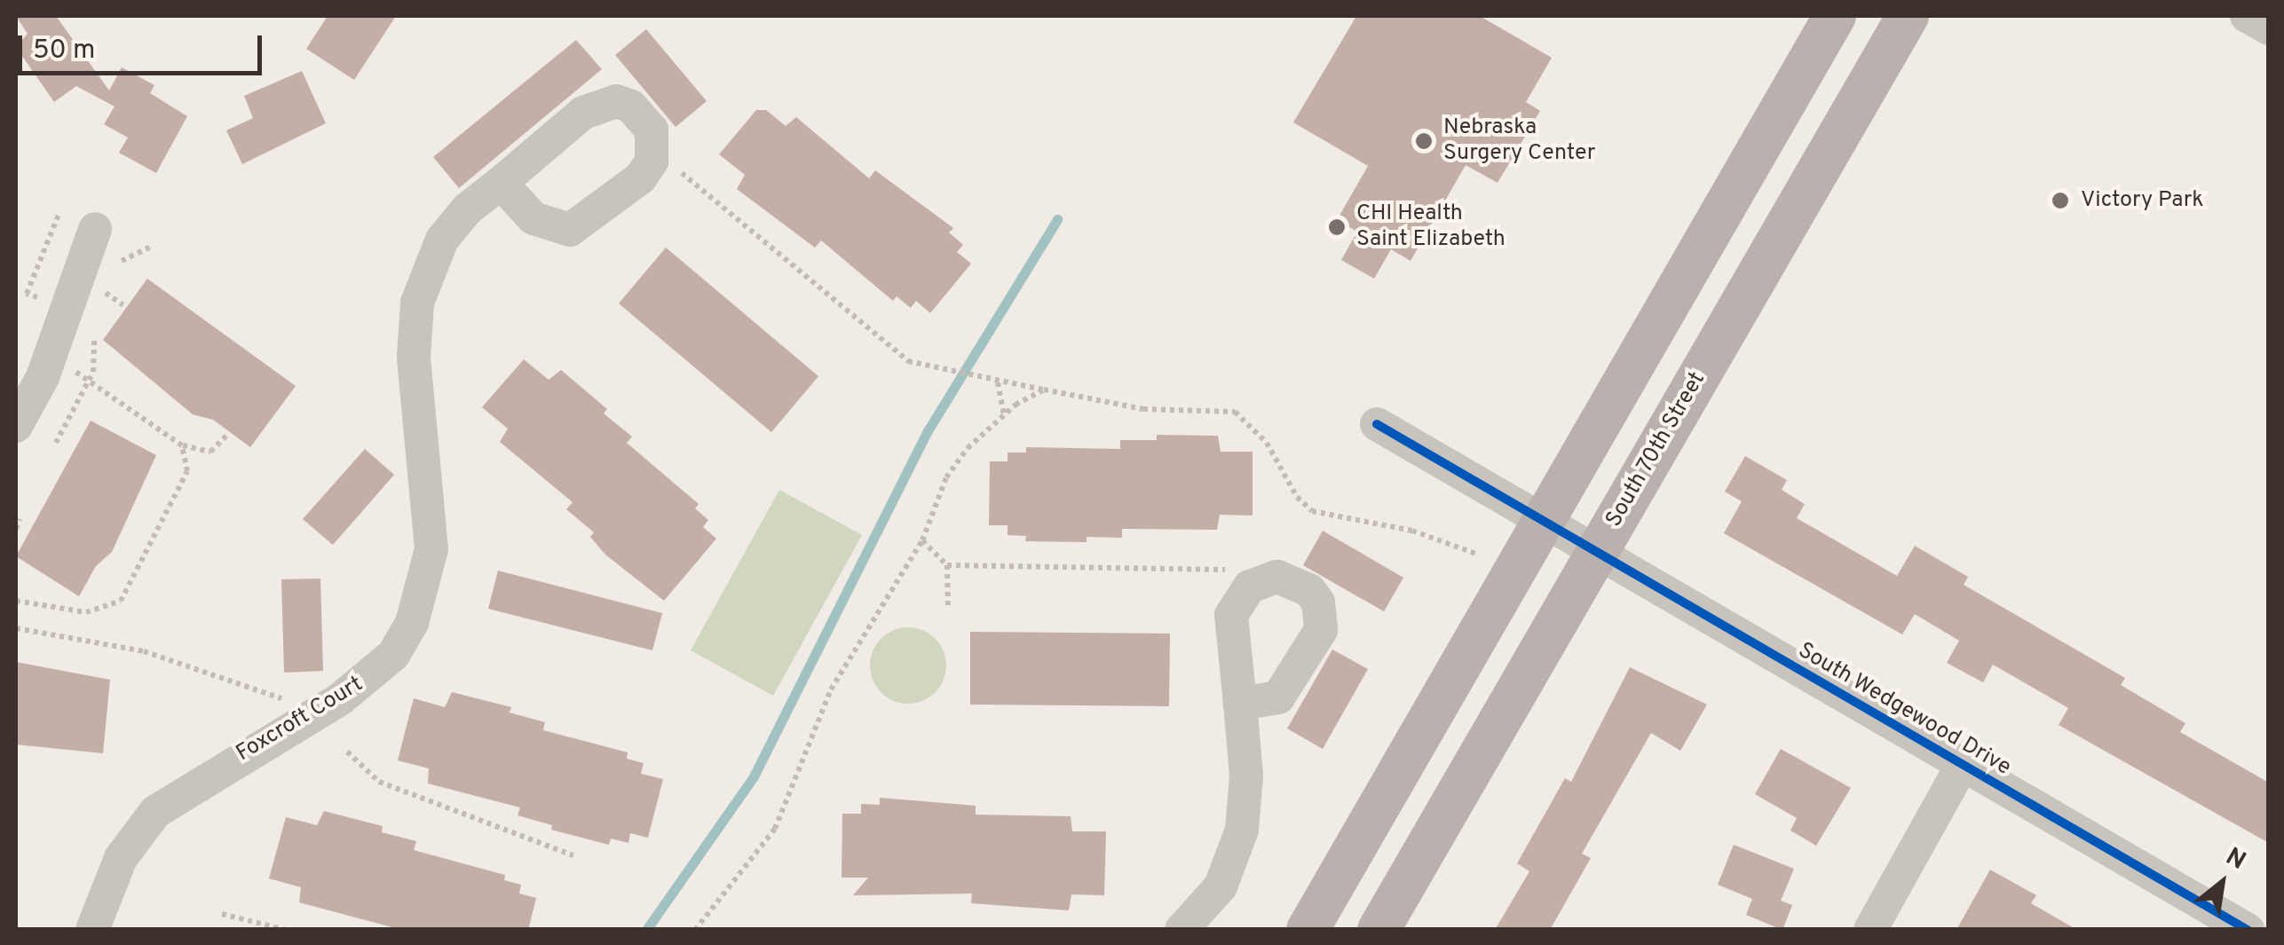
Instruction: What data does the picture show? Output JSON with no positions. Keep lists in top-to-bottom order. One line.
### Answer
{"streets":{"main road":["South 70th Street"],"street":["South Wedgewood Drive","Foxcroft Court"]},"crossings":[["South 70th Street","South Wedgewood Drive"]],"places":["Nebraska Surgery Center","Victory Park","CHI Health Saint Elizabeth"],"scale_bar":"50 m","north":"top right"}
